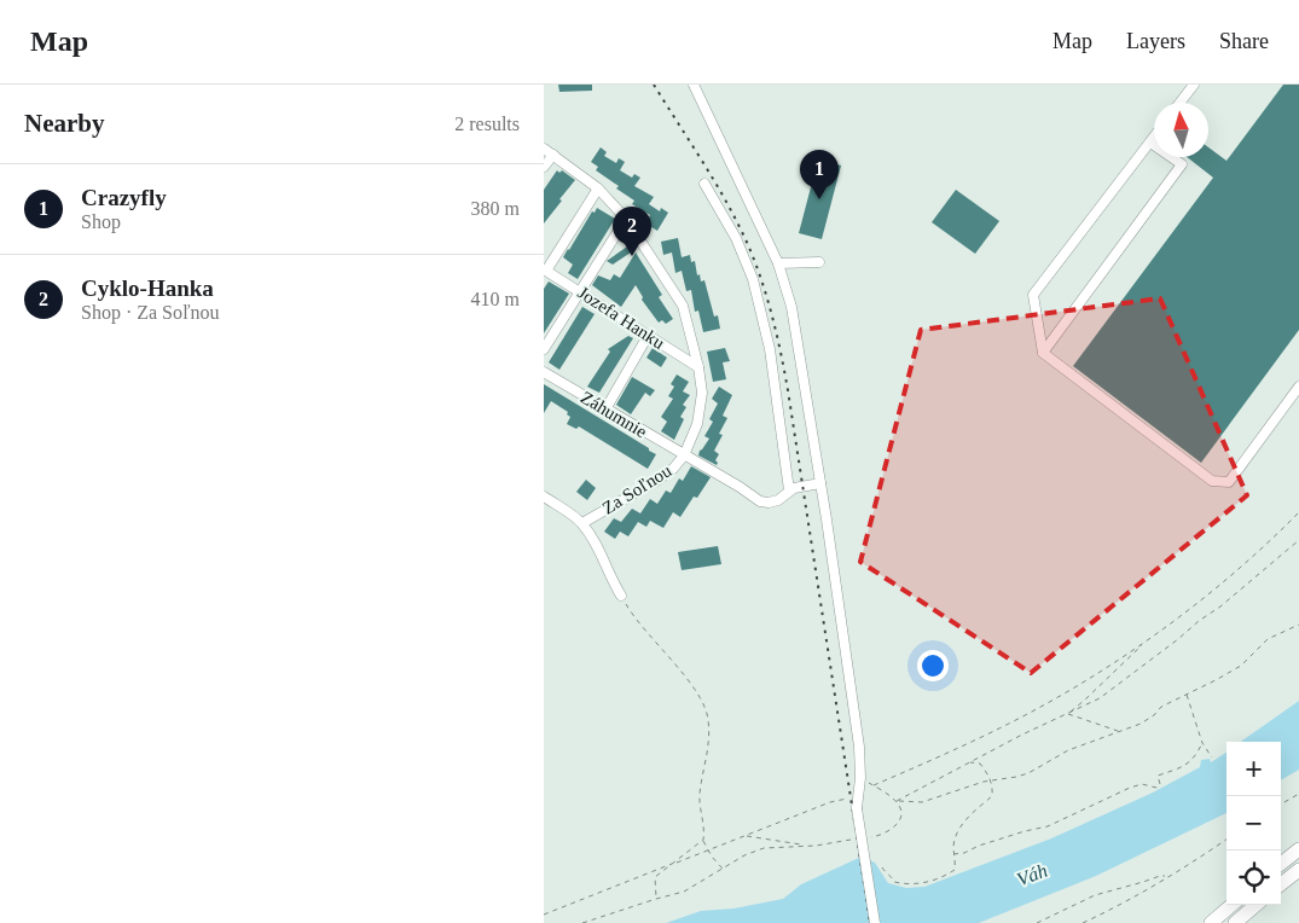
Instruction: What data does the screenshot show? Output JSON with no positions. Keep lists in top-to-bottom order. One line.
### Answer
{"streets":{"street":["Jozefa Hanku","Záhumnie","Za Soľnou"]},"crossings":[["Jozefa Hanku","Za Soľnou"],["Záhumnie","Za Soľnou"]],"water":["Váh"],"north":"top","page":{"header":"Map","nav":["Map","Layers","Share"],"heading":["Nearby","2 results"],"pins":["1","2"],"list":[{"mark":"1","name":"Crazyfly","note":"Shop","value":"380 m"},{"mark":"2","name":"Cyklo-Hanka","note":"Shop · Za Soľnou","value":"410 m"}],"map_buttons":["+","−"]}}
